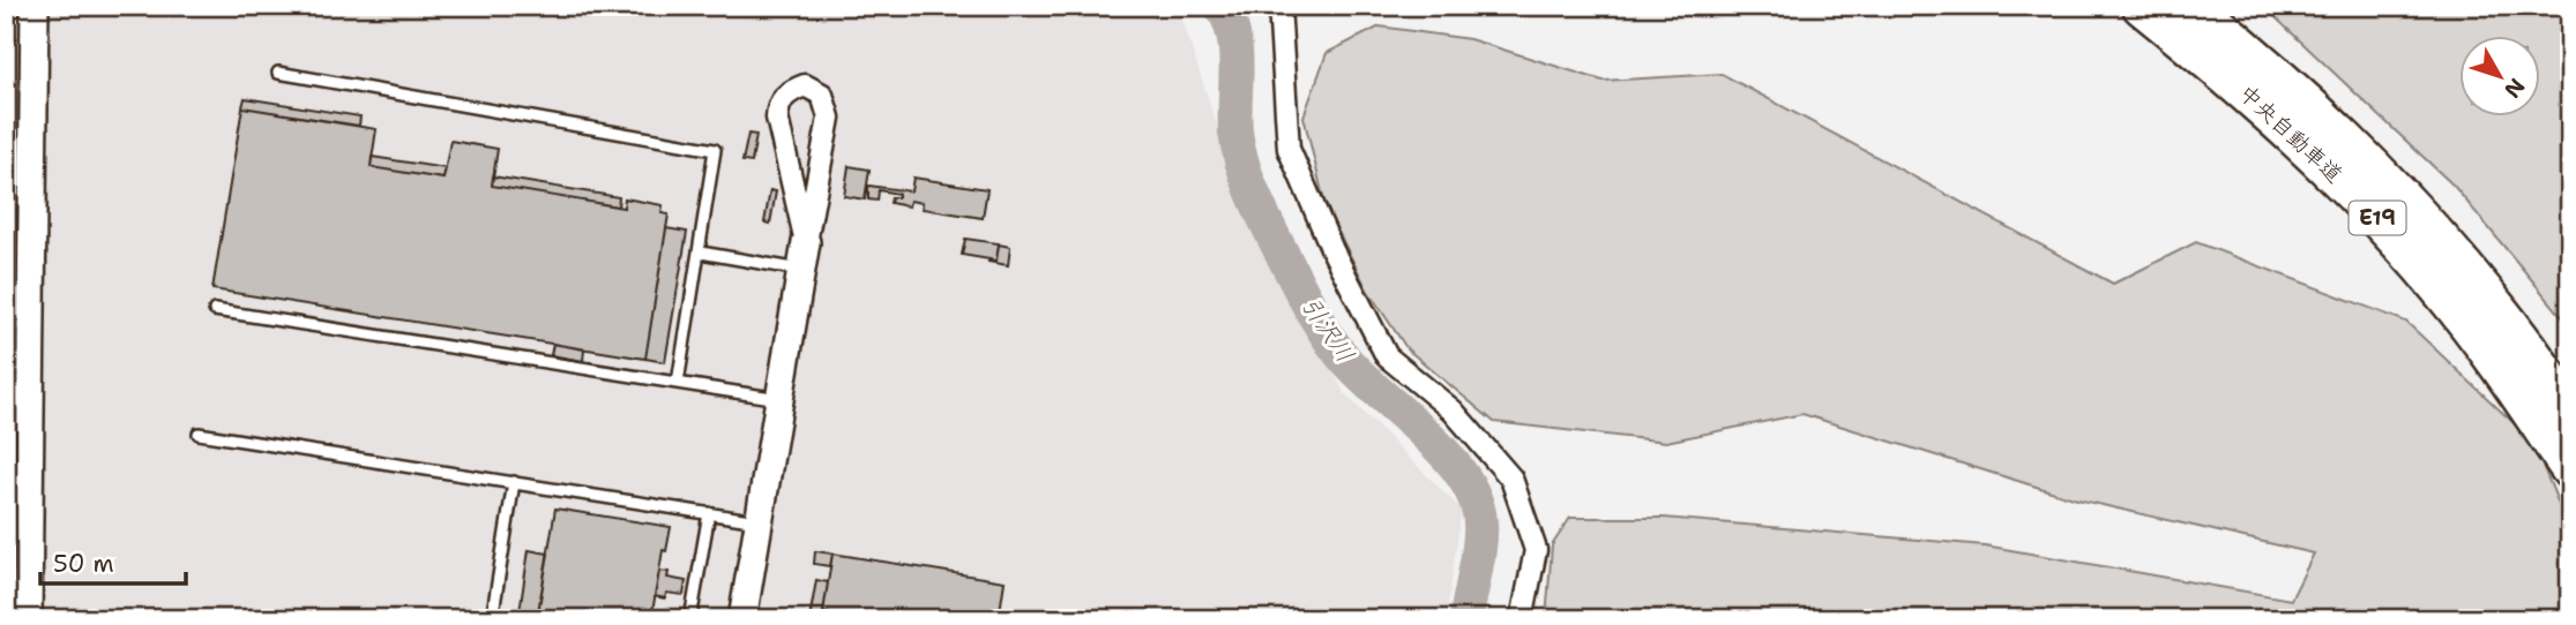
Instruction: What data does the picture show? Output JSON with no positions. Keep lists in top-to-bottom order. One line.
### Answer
{"streets":{"highway":["中央自動車道","E19"]},"water":["引沢川"],"scale_bar":"50 m","north":"bottom right"}
